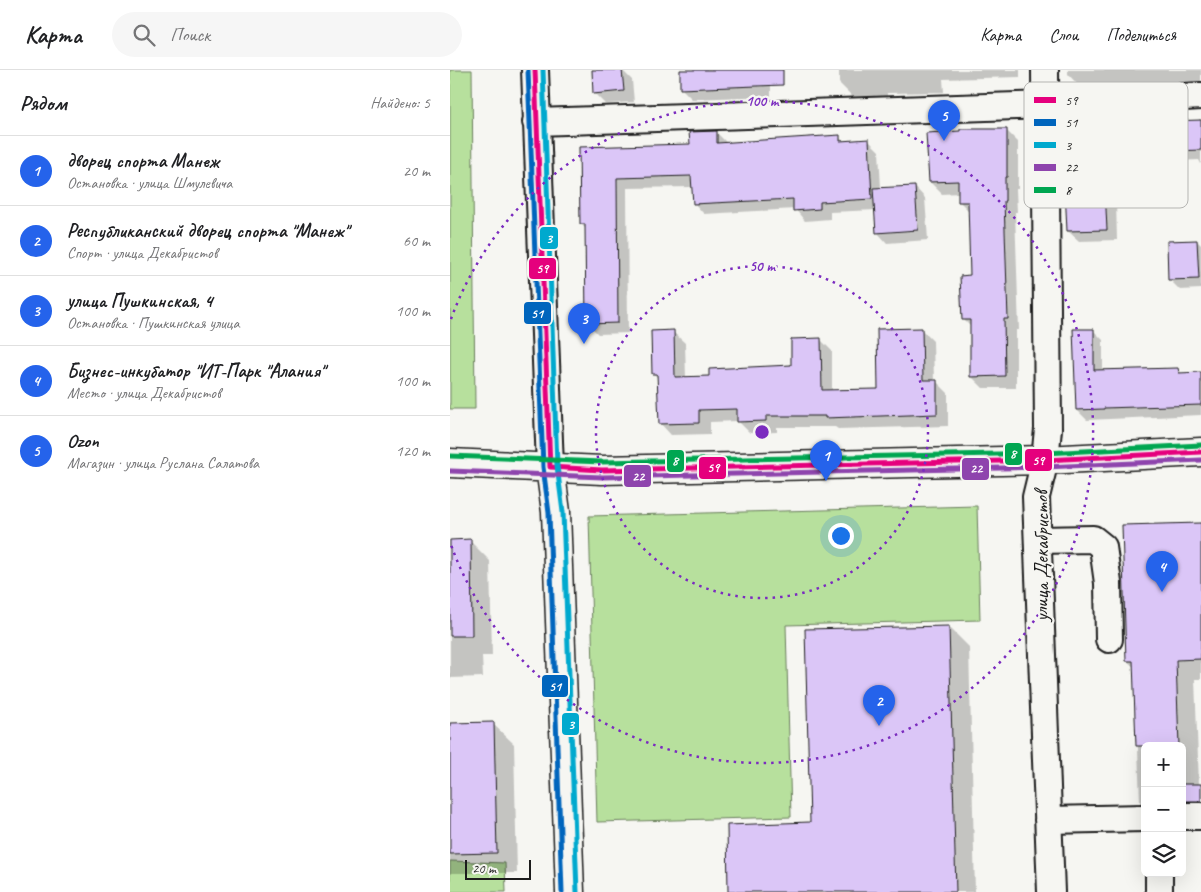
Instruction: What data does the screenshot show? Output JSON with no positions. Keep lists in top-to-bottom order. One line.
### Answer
{"streets":{"street":["улица Декабристов"]},"lines":["transit line 59","transit line 51","transit line 3","transit line 8","transit line 22"],"legend":["59","51","3","22","8"],"scale_bar":"20 m","page":{"header":"Карта","search":"Поиск","nav":["Карта","Слои","Поделиться"],"heading":["Рядом","Найдено: 5"],"pins":["5","3","1","4","2"],"list":[{"mark":"1","name":"дворец спорта Манеж","note":"Остановка · улица Шмулевича","value":"20 m"},{"mark":"2","name":"Республиканский дворец спорта \"Манеж\"","note":"Спорт · улица Декабристов","value":"60 m"},{"mark":"3","name":"улица Пушкинская, 4","note":"Остановка · Пушкинская улица","value":"100 m"},{"mark":"4","name":"Бизнес-инкубатор \"ИТ-Парк \"Алания\"","note":"Место · улица Декабристов","value":"100 m"},{"mark":"5","name":"Ozon","note":"Магазин · улица Руслана Салатова","value":"120 m"}],"map_buttons":["+","−"],"scale":"20 m"},"rings":["100 m","50 m"]}
